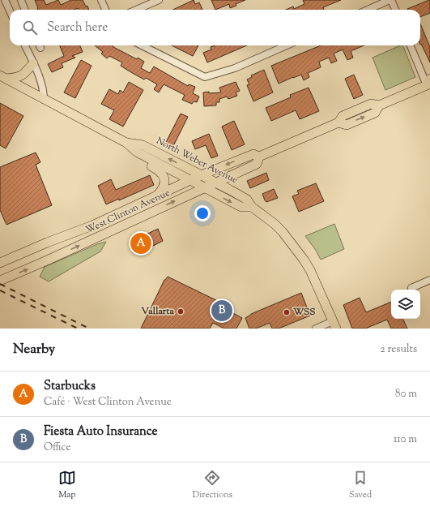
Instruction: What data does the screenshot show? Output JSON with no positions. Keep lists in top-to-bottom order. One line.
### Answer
{"streets":{"main road":["North Weber Avenue","West Clinton Avenue"]},"crossings":[["North Weber Avenue","West Clinton Avenue"]],"places":["Vallarta","WSS"],"page":{"search":"Search here","pins":["A","B"],"heading":["Nearby","2 results"],"list":[{"mark":"A","name":"Starbucks","note":"Café · West Clinton Avenue","value":"80 m"},{"mark":"B","name":"Fiesta Auto Insurance","note":"Office","value":"110 m"}],"nav":["Map","Directions","Saved"]}}
